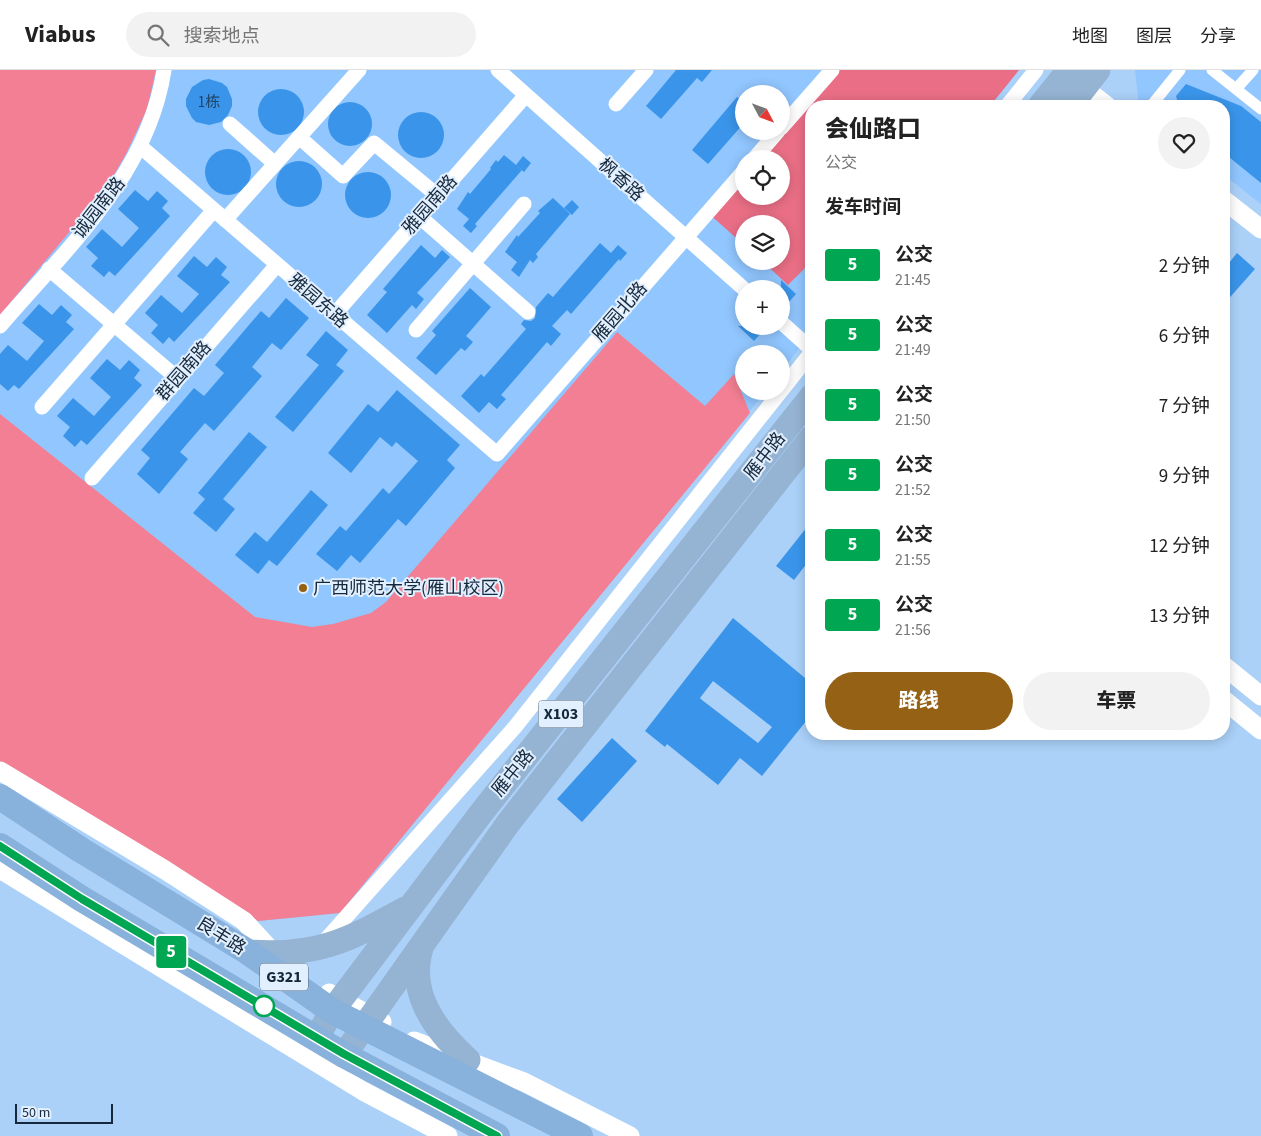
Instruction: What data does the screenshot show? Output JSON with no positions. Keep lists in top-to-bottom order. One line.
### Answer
{"streets":{"highway":["良丰路","G321"],"main road":["雁中路","X103"],"street":["枫香路","雅园南路","诚园南路","雅园东路","雁园北路","群园南路"]},"crossings":[["枫香路","雅园南路"],["枫香路","雁园北路"],["雅园南路","雅园东路"],["诚园南路","雅园东路"],["雅园东路","雁园北路"],["雅园东路","群园南路"],["雁中路","良丰路"],["雁中路","G321"]],"places":["广西师范大学(雁山校区)"],"lines":["bus line 5"],"house_numbers":["1栋"],"scale_bar":"50 m","north":"bottom right","page":{"header":"Viabus","search":"搜索地点","nav":["地图","图层","分享"],"on_map":"5","map_buttons":["+","−"],"heading":[["会仙路口","公交"],"发车时间"],"list":[{"mark":"5","name":"公交","note":"21:45","value":"2 分钟"},{"mark":"5","name":"公交","note":"21:49","value":"6 分钟"},{"mark":"5","name":"公交","note":"21:50","value":"7 分钟"},{"mark":"5","name":"公交","note":"21:52","value":"9 分钟"},{"mark":"5","name":"公交","note":"21:55","value":"12 分钟"},{"mark":"5","name":"公交","note":"21:56","value":"13 分钟"}],"buttons":["路线","车票"],"scale":"50 m"}}
